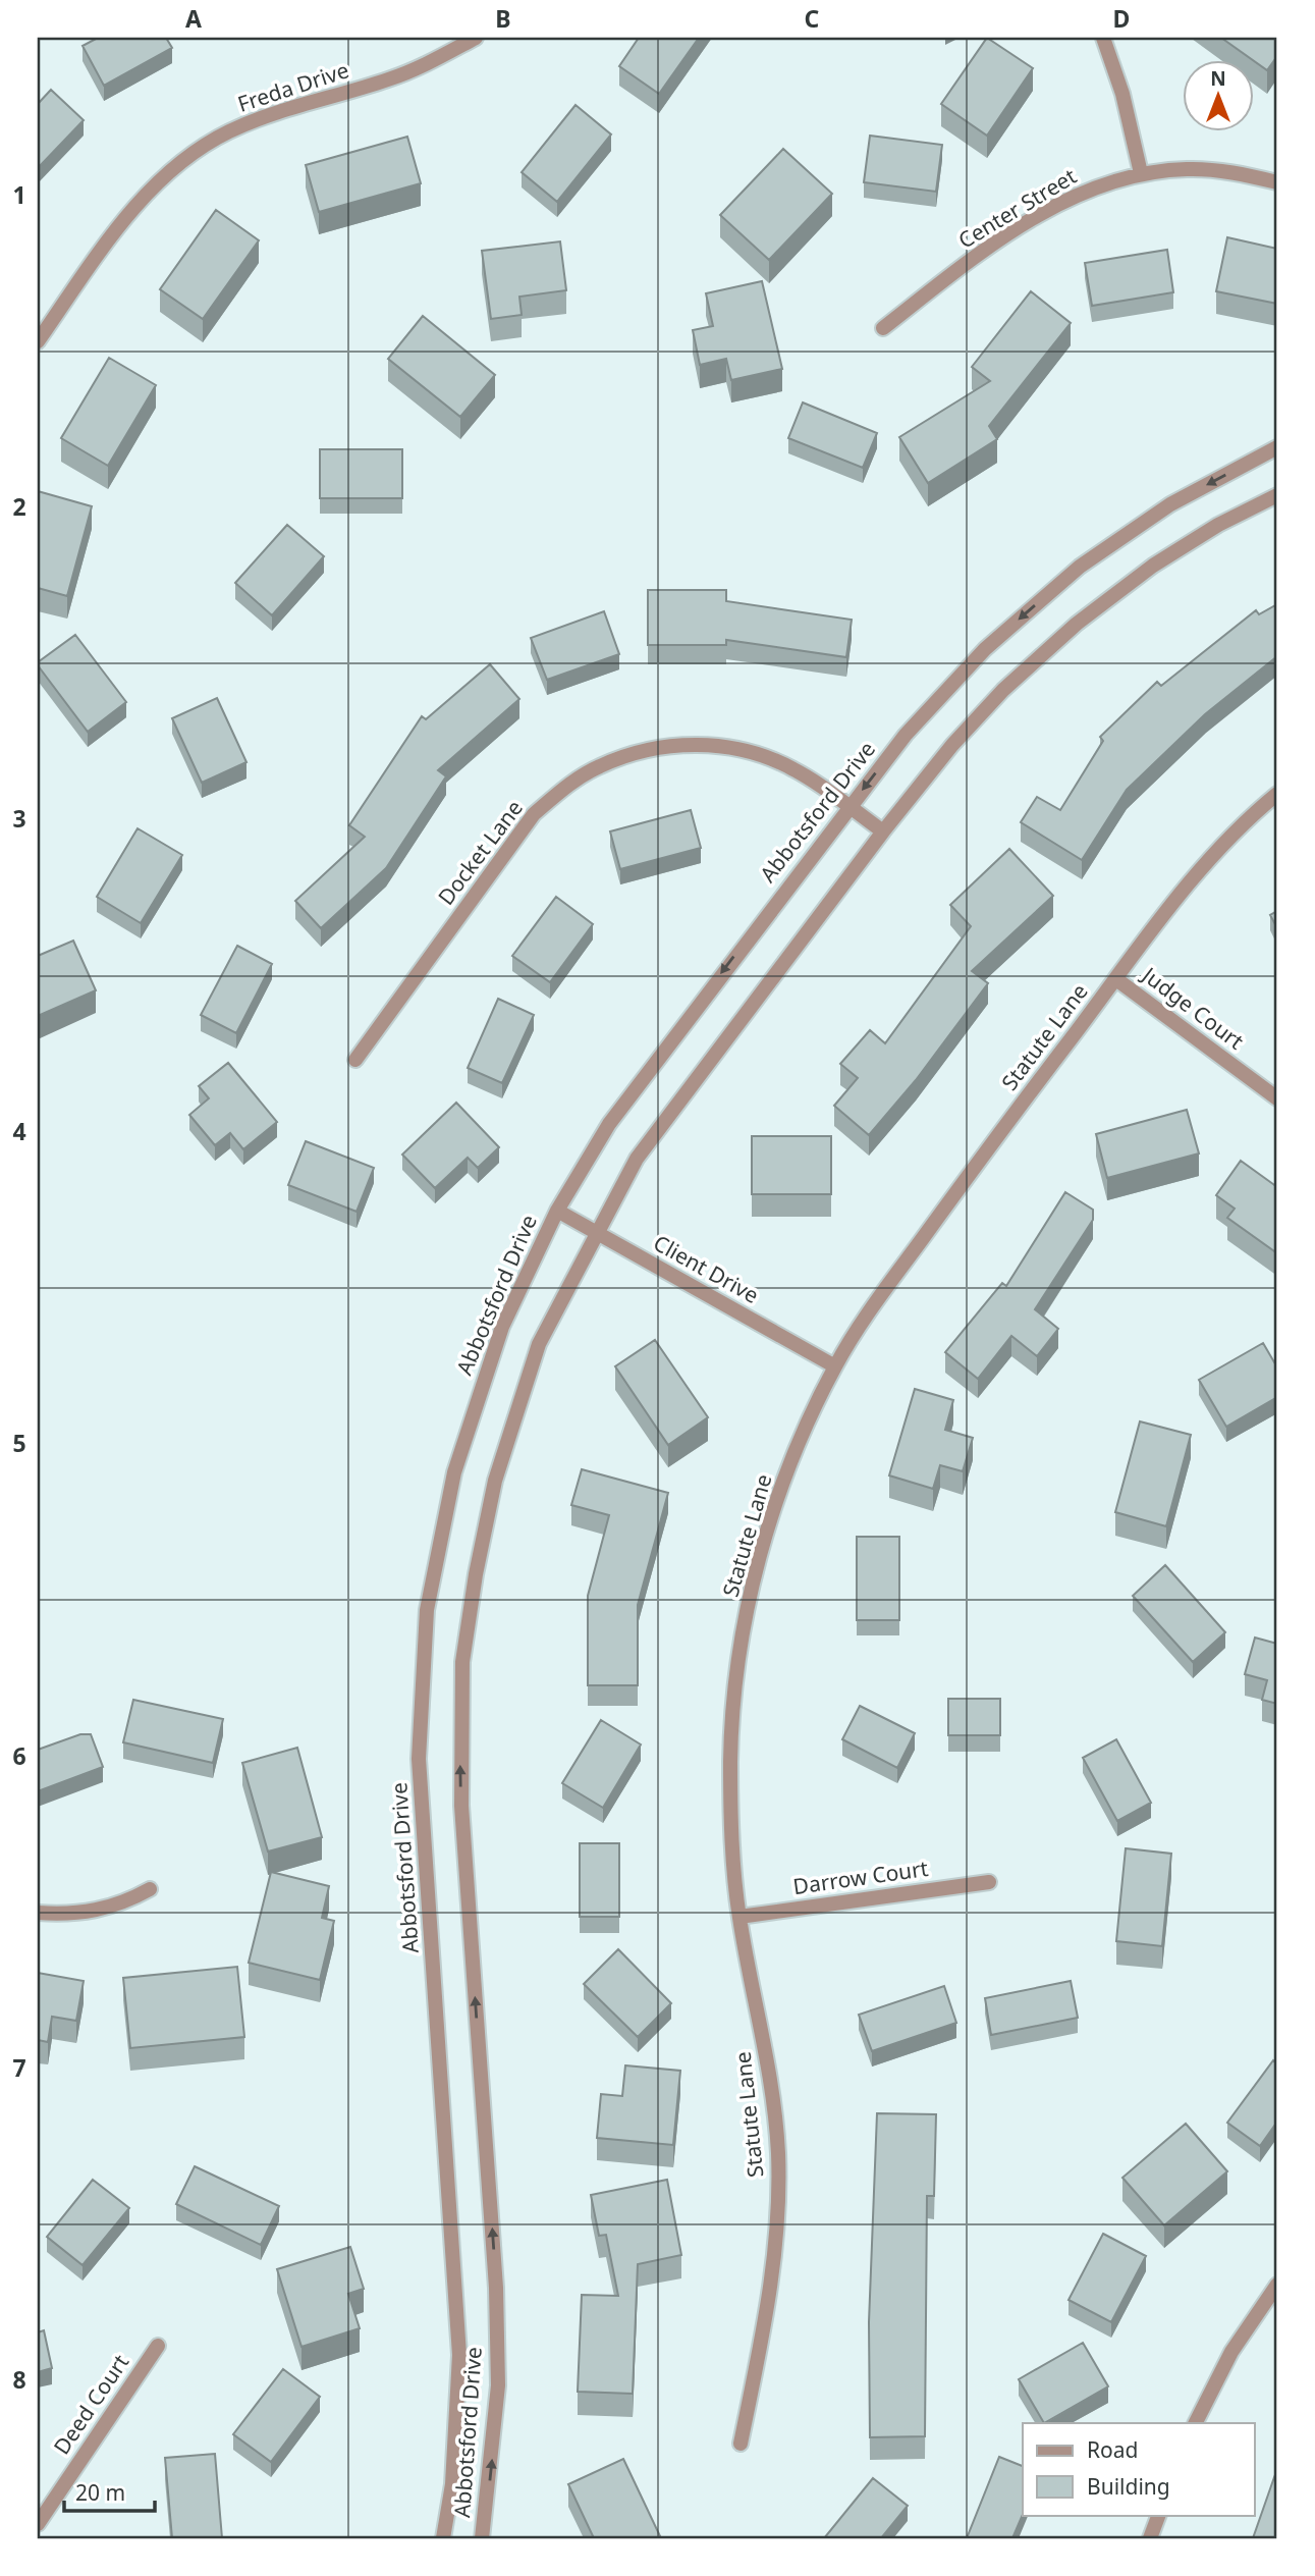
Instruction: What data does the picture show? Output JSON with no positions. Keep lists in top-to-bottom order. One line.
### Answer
{"streets":{"street":["Freda Drive","Center Street","Abbotsford Drive","Docket Lane","Judge Court","Statute Lane","Client Drive","Darrow Court","Deed Court"]},"crossings":[["Abbotsford Drive","Docket Lane"],["Abbotsford Drive","Client Drive"],["Judge Court","Statute Lane"],["Statute Lane","Client Drive"],["Statute Lane","Darrow Court"]],"legend":["Road","Building"],"scale_bar":"20 m","north":"top","grid":{"columns":["A","B","C","D"],"rows":["1","2","3","4","5","6","7","8"]}}
